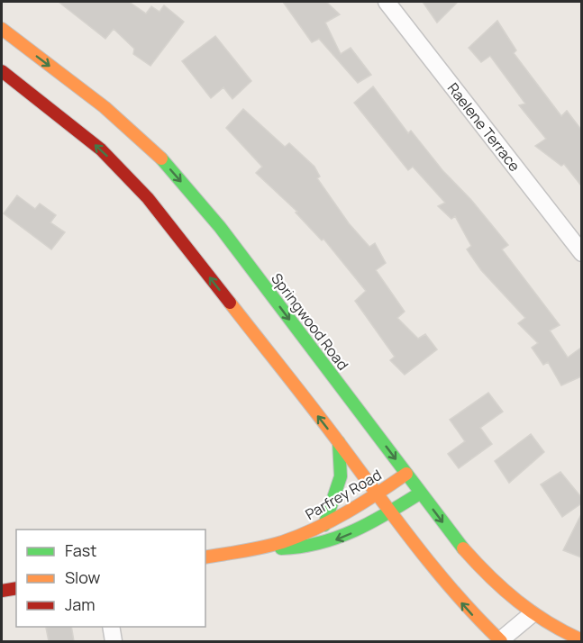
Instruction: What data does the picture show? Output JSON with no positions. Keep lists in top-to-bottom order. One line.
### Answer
{"streets":{"main road":["Springwood Road","Parfrey Road"],"street":["Raelene Terrace"]},"crossings":[["Springwood Road","Parfrey Road"]],"legend":["Fast","Slow","Jam"]}
